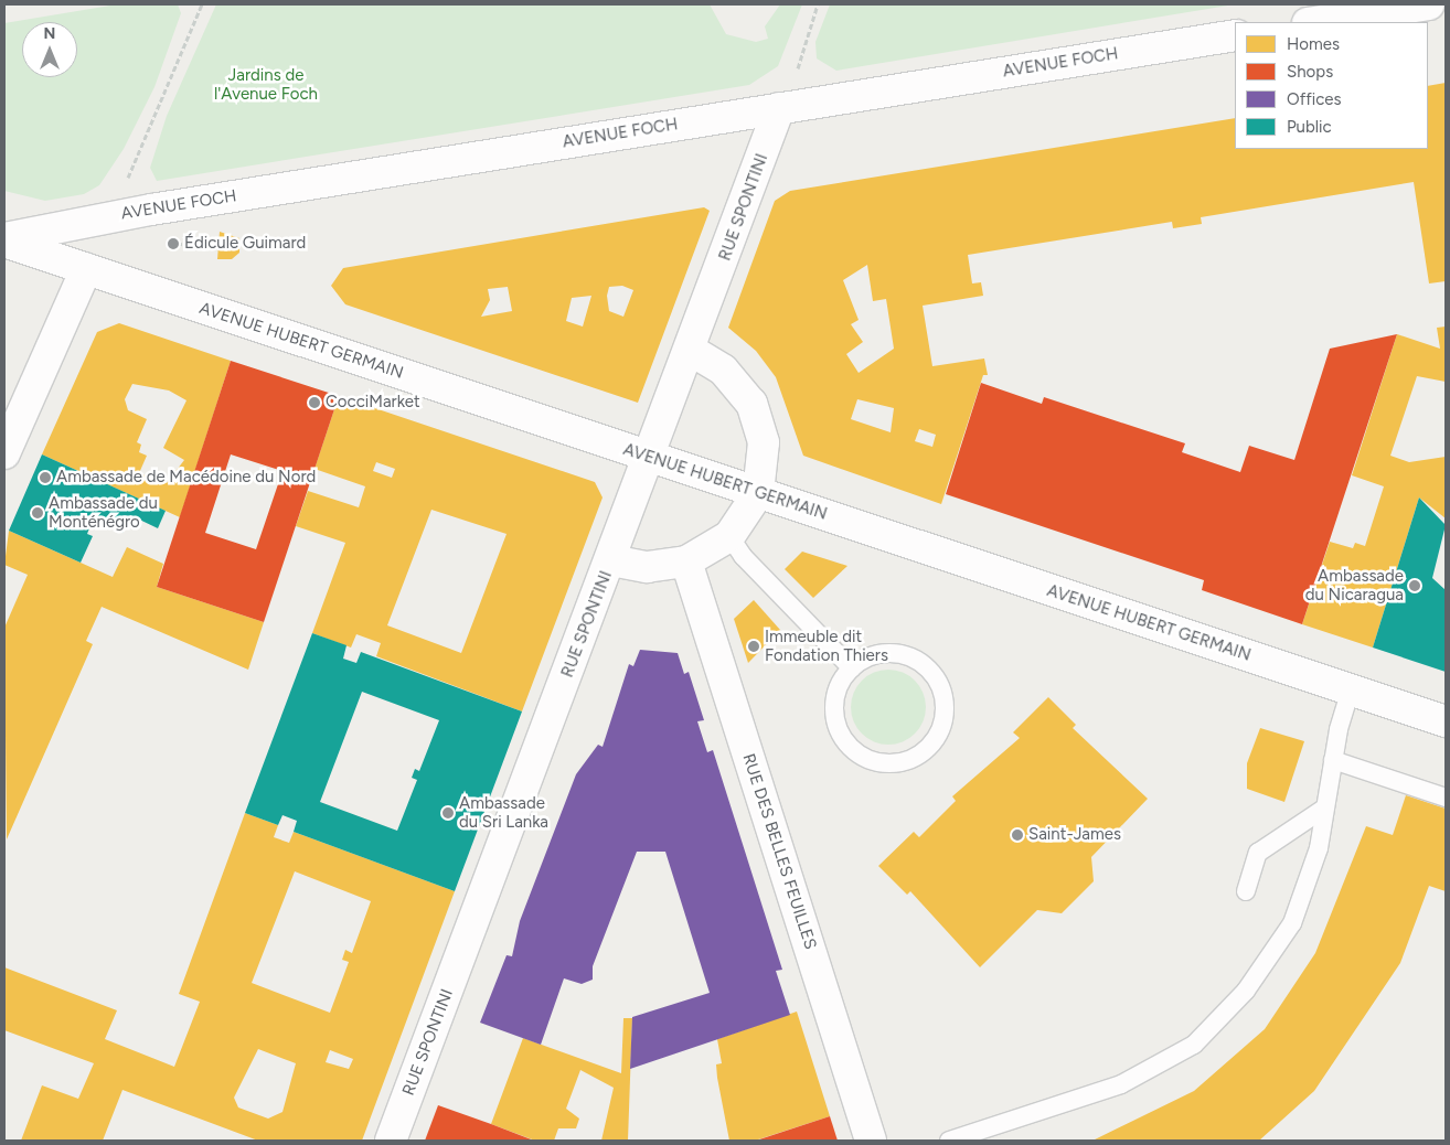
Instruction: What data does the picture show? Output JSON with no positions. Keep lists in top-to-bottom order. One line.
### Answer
{"streets":{"street":["AVENUE FOCH","RUE SPONTINI","AVENUE HUBERT GERMAIN","RUE DES BELLES FEUILLES"]},"crossings":[["AVENUE FOCH","RUE SPONTINI"],["AVENUE FOCH","AVENUE HUBERT GERMAIN"],["RUE SPONTINI","AVENUE HUBERT GERMAIN"]],"parks":["Jardins de l'Avenue Foch"],"places":["Édicule Guimard","CocciMarket","Ambassade de Macédoine du Nord","Ambassade du Monténégro","Ambassade du Nicaragua","Immeuble dit Fondation Thiers","Ambassade du Sri Lanka","Saint-James"],"legend":["Homes","Shops","Offices","Public"],"north":"top"}
